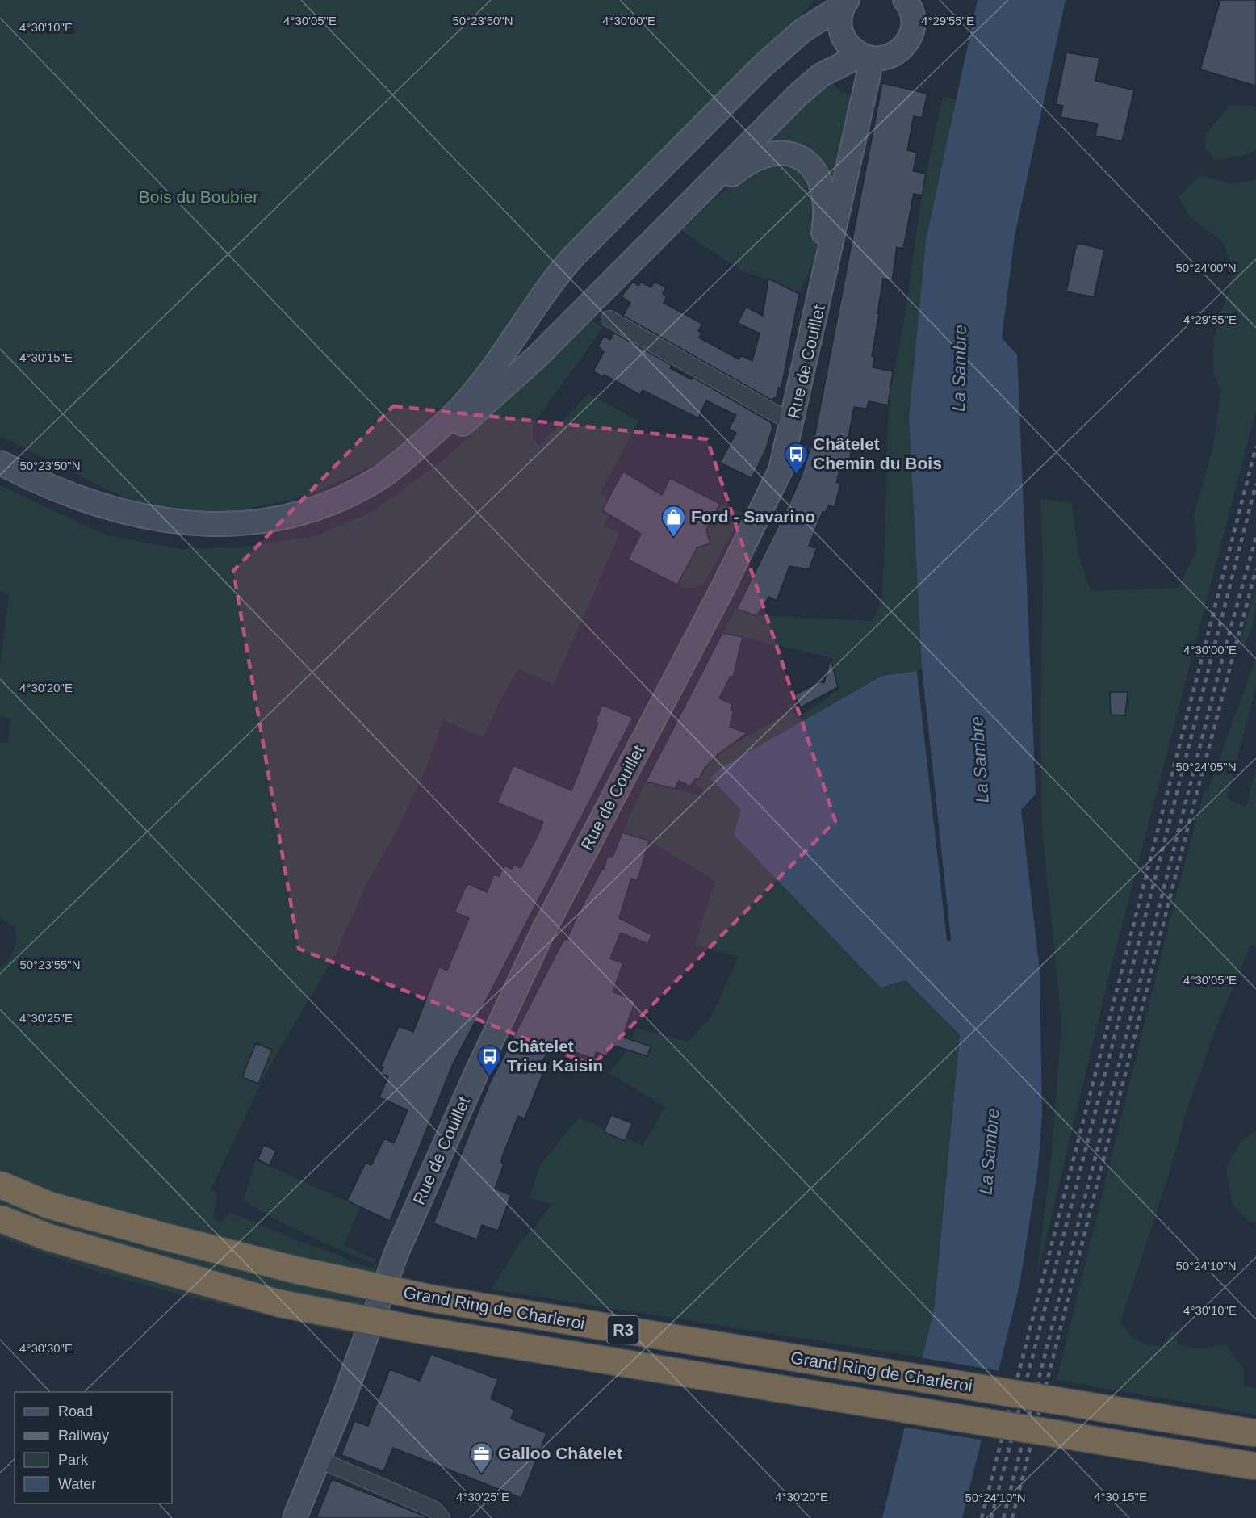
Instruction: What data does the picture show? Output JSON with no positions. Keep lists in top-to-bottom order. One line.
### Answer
{"streets":{"highway":["Grand Ring de Charleroi","R3"],"main road":["Rue de Couillet"]},"water":["La Sambre"],"parks":["Bois du Boubier"],"places":{"bus stop":["Châtelet Chemin du Bois","Châtelet Trieu Kaisin"],"shop":["Ford - Savarino"],"office":["Galloo Châtelet"]},"legend":["Road","Railway","Park","Water"],"coordinates":["50°23'50\"N","4°30'05\"E","4°30'00\"E","4°29'55\"E","4°30'10\"E","50°24'00\"N","4°30'15\"E","4°30'20\"E","50°24'05\"N","50°23'55\"N","4°30'25\"E","50°24'10\"N","4°30'30\"E"]}
